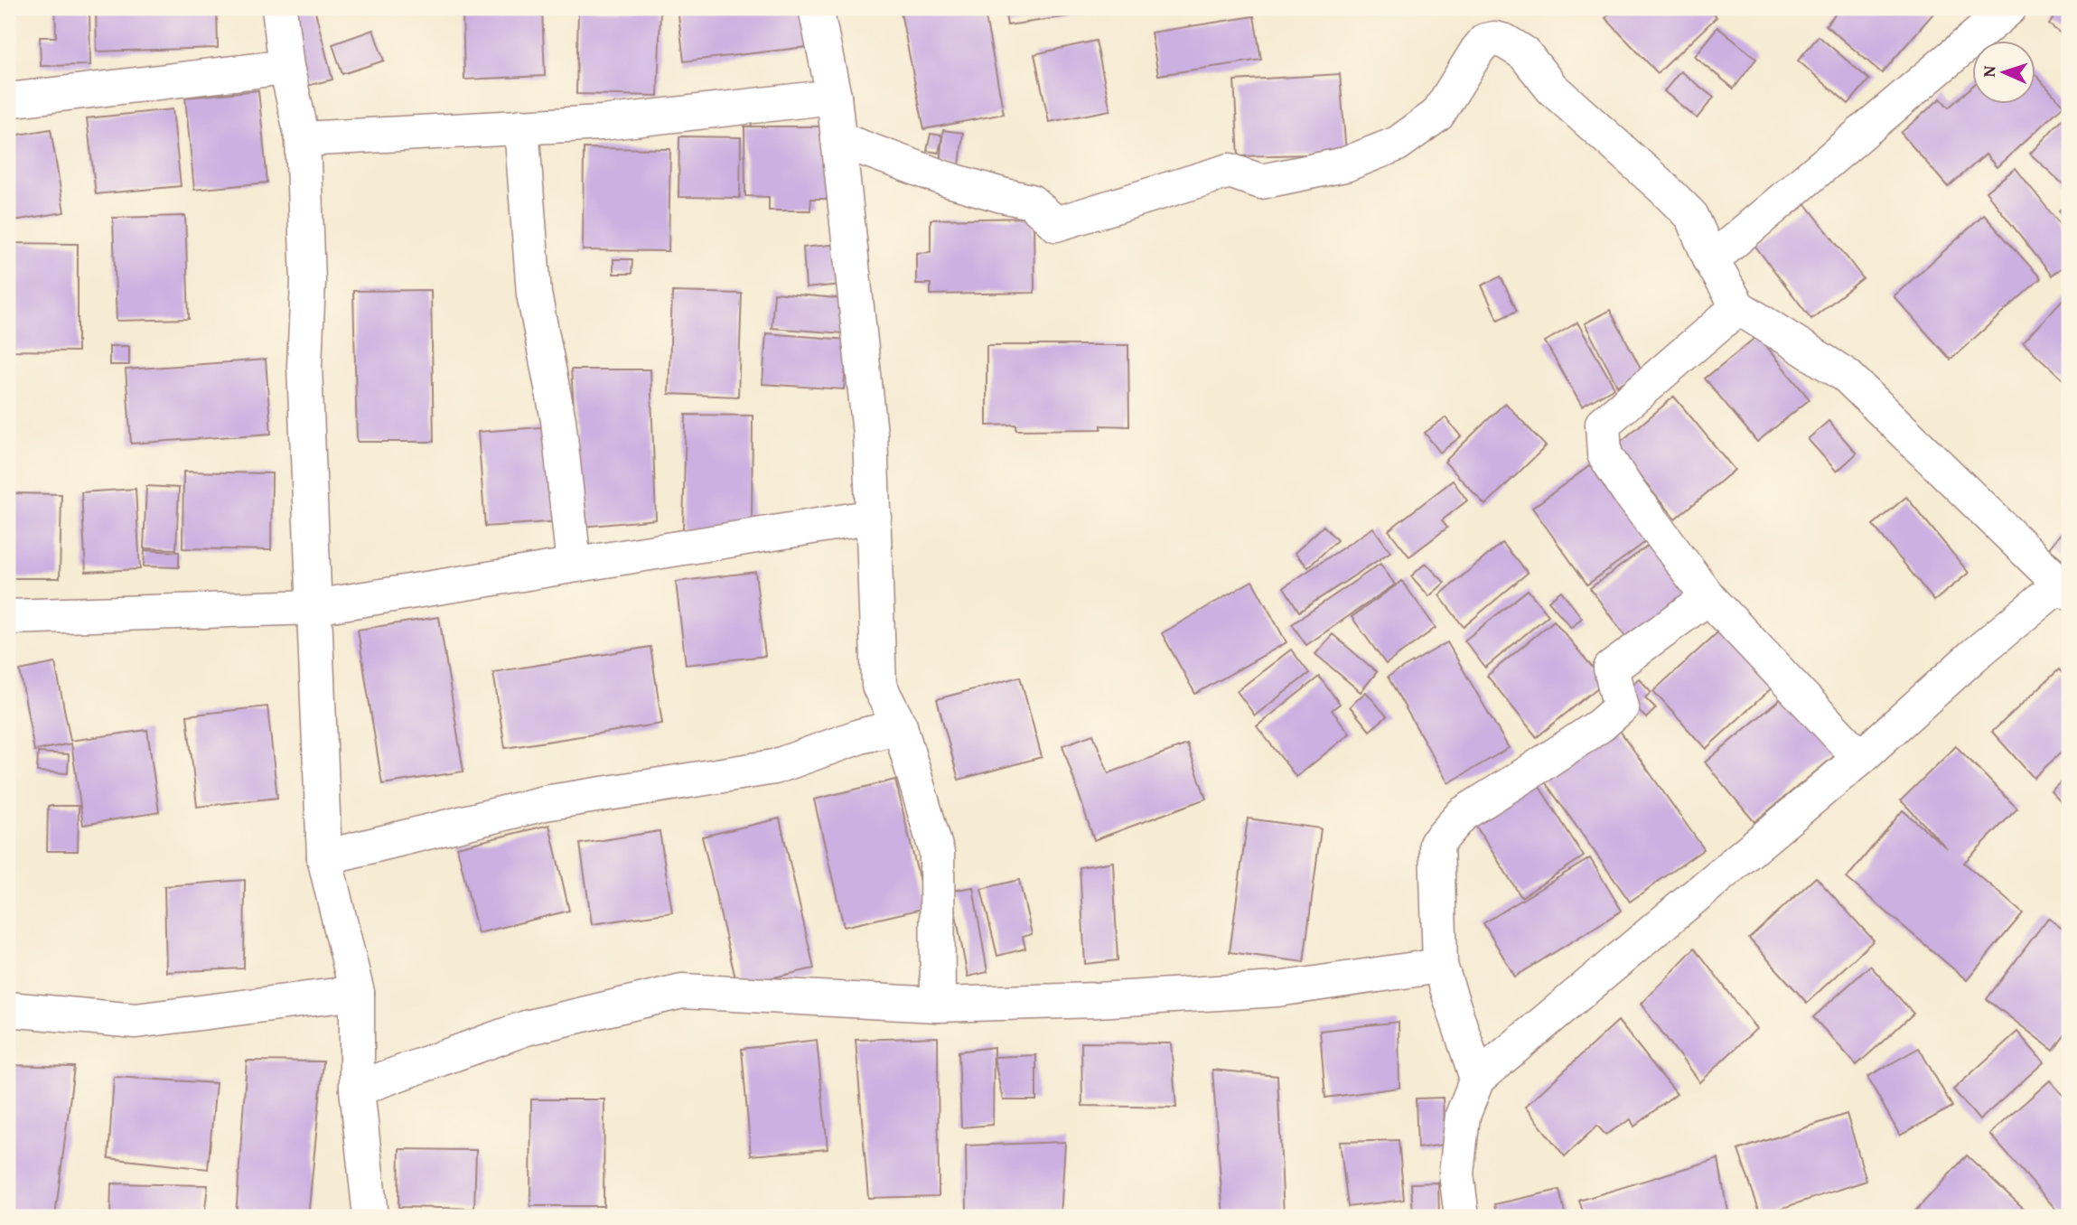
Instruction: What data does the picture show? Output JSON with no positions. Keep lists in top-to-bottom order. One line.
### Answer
{"north":"left"}
